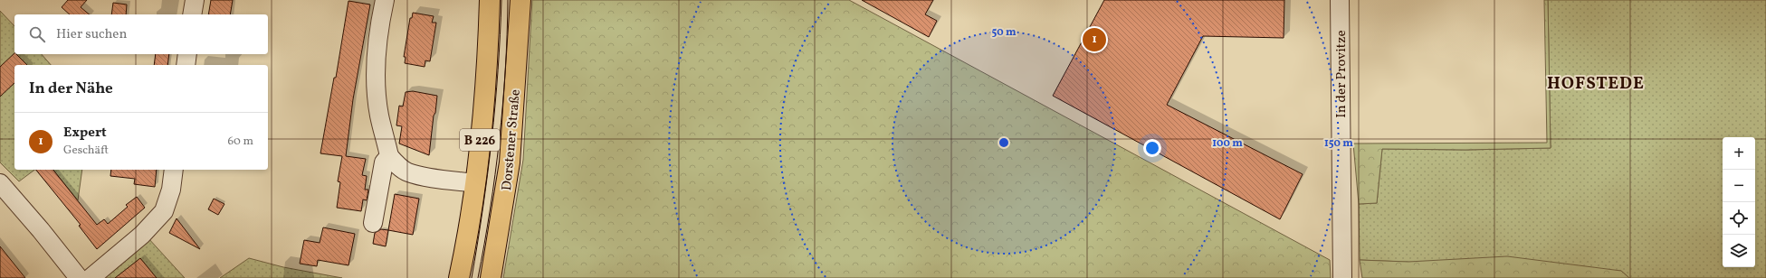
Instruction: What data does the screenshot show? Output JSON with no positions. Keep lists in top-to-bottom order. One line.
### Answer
{"streets":{"main road":["B 226","Dorstener Straße"],"street":["In der Provitze"]},"districts":["HOFSTEDE"],"page":{"search":"Hier suchen","pins":"1","heading":"In der Nähe","list":[{"mark":"1","name":"Expert","note":"Geschäft","value":"60 m"}],"map_buttons":["+","−"]},"rings":["50 m","100 m","150 m"]}
